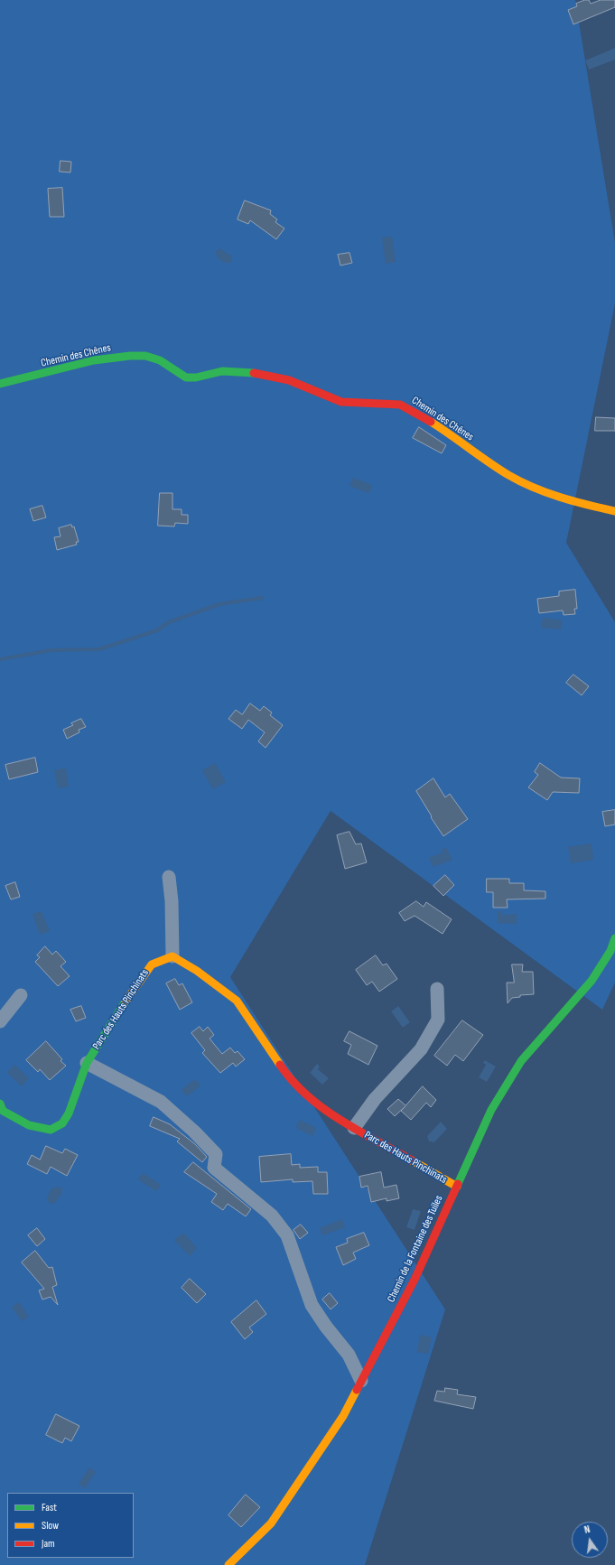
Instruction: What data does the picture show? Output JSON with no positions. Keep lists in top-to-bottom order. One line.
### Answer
{"streets":{"street":["Chemin des Chênes","Parc des Hauts Pinchinats","Chemin de la Fontaine des Tuiles"]},"crossings":[["Parc des Hauts Pinchinats","Chemin de la Fontaine des Tuiles"]],"legend":["Fast","Slow","Jam"],"north":"top"}
